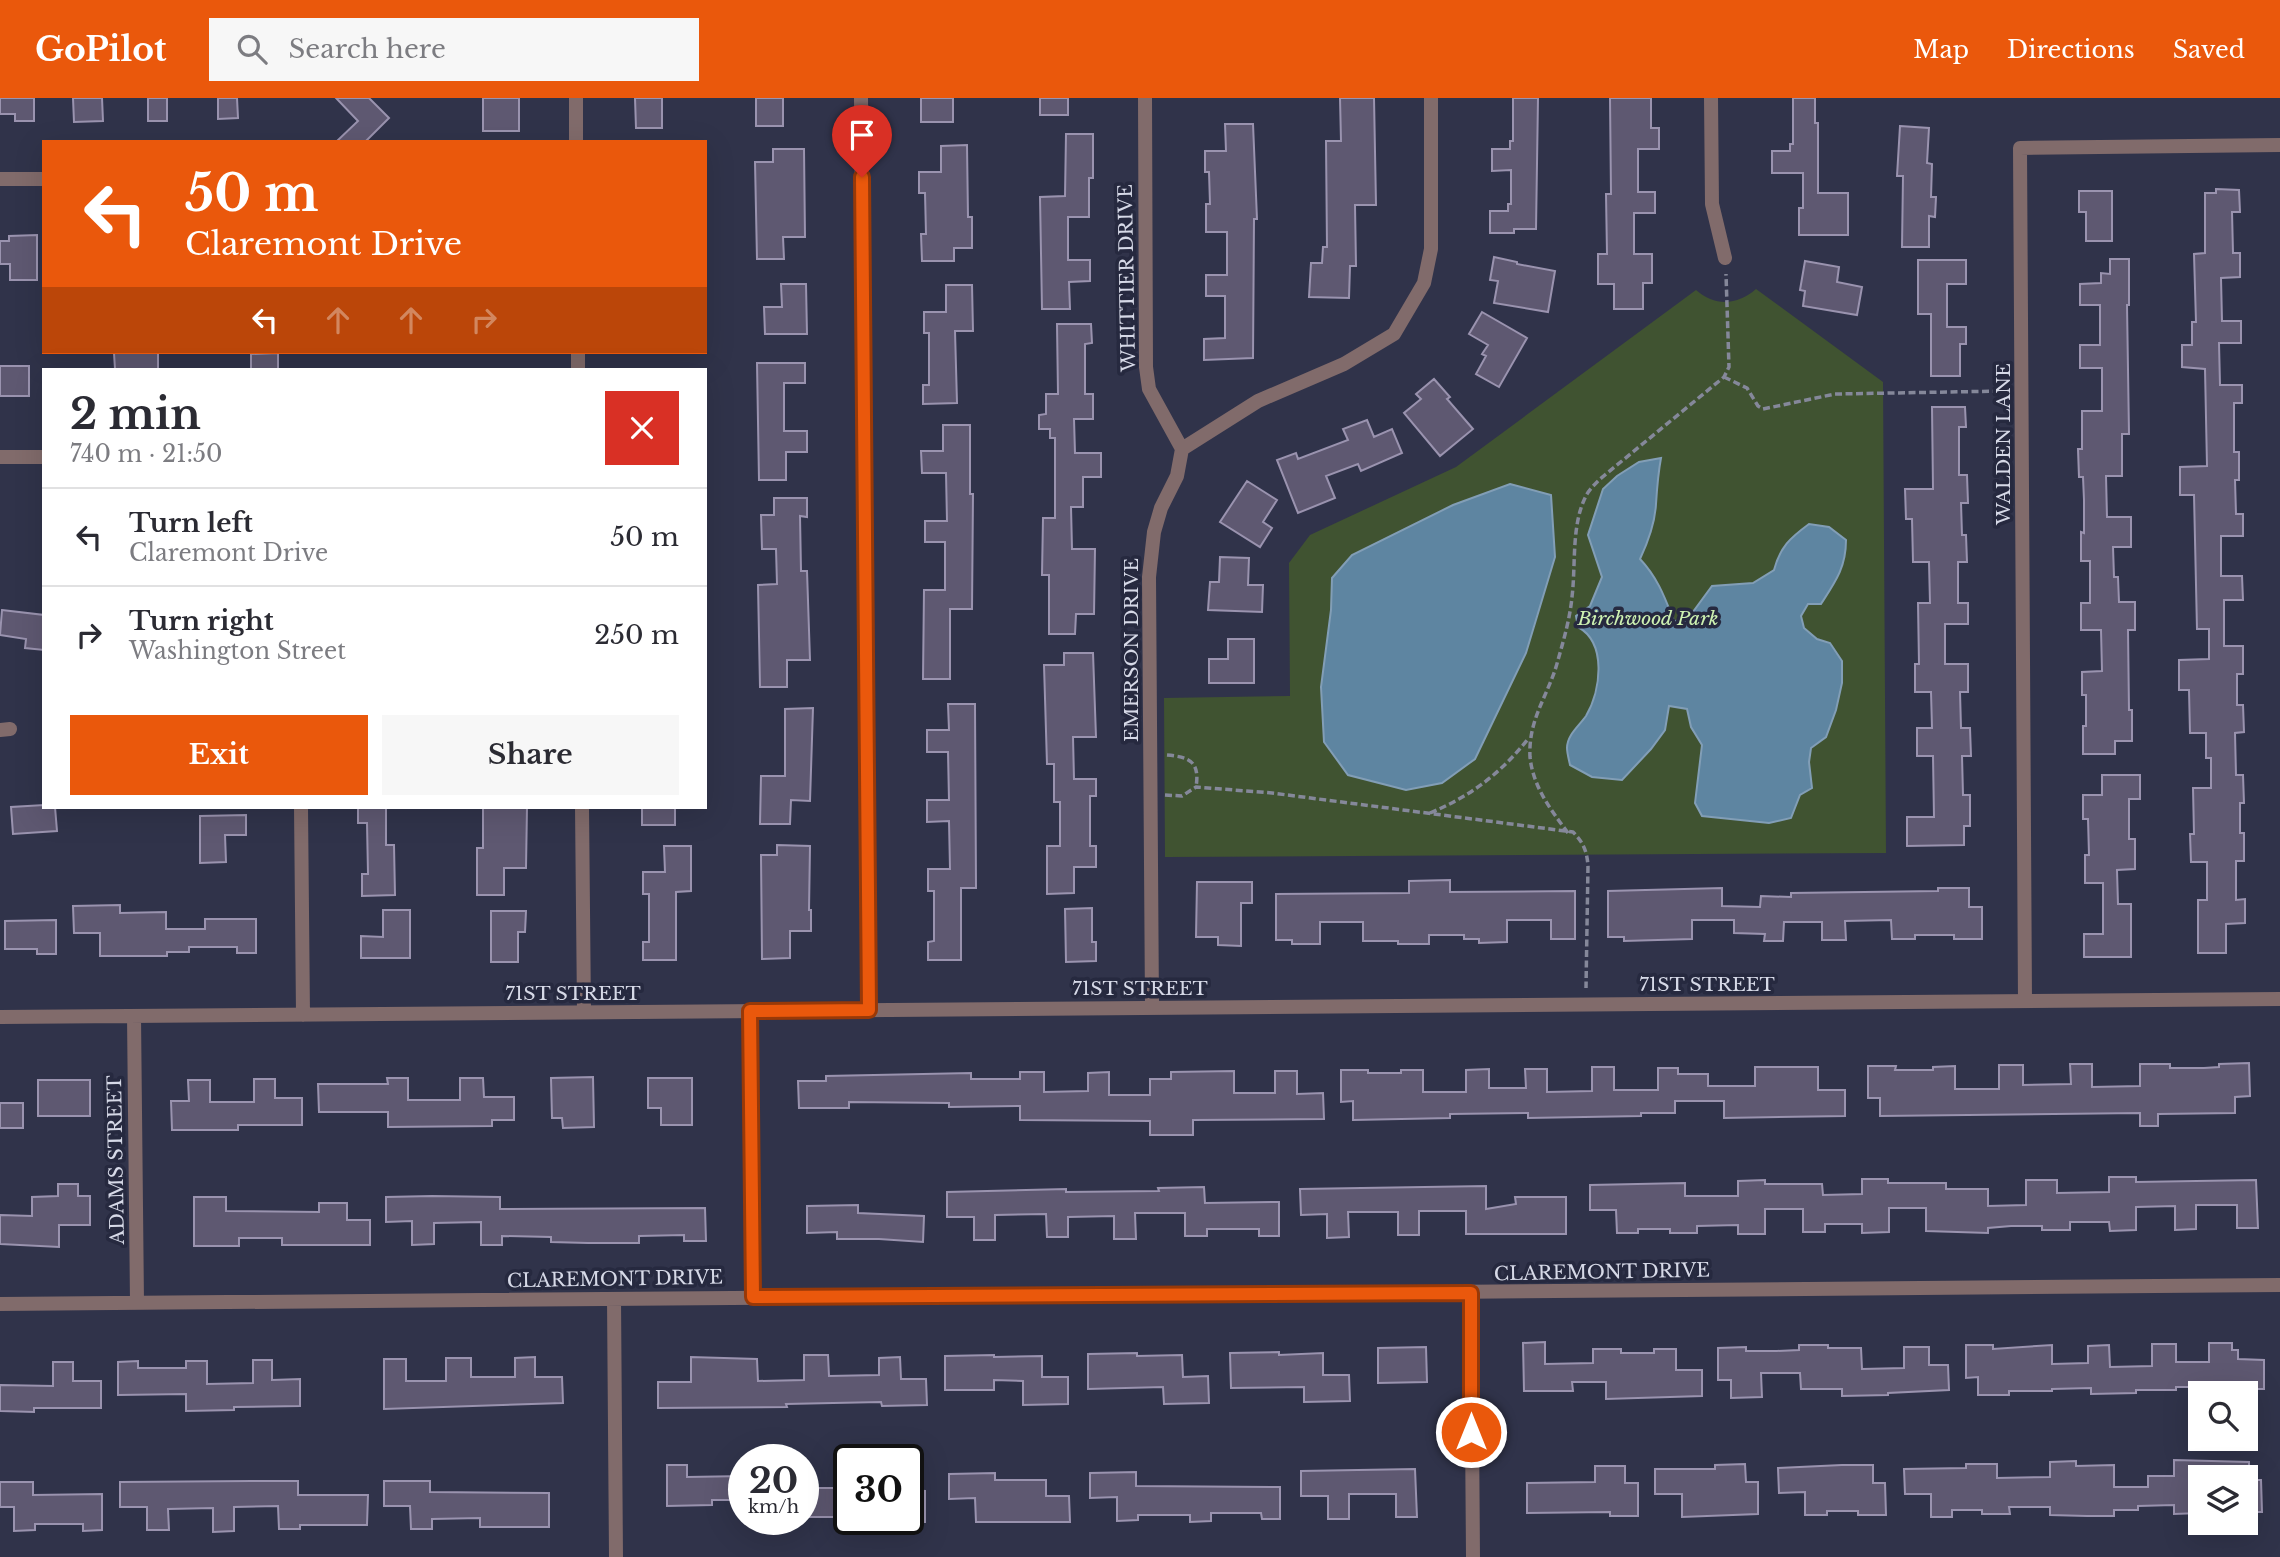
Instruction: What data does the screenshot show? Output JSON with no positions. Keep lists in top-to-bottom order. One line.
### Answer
{"streets":{"street":["WHITTIER DRIVE","WALDEN LANE","EMERSON DRIVE","71ST STREET","ADAMS STREET","CLAREMONT DRIVE"]},"crossings":[["WHITTIER DRIVE","EMERSON DRIVE"],["WALDEN LANE","71ST STREET"],["EMERSON DRIVE","71ST STREET"],["71ST STREET","ADAMS STREET"],["ADAMS STREET","CLAREMONT DRIVE"]],"parks":["Birchwood Park"],"page":{"header":"GoPilot","search":"Search here","nav":["Map","Directions","Saved"],"turn":["50 m","Claremont Drive"],"heading":["2 min","740 m · 21:50"],"list":[{"name":"Turn left","note":"Claremont Drive","value":"50 m"},{"name":"Turn right","note":"Washington Street","value":"250 m"}],"buttons":["Exit","Share"],"speed":"20 km/h","limit":"30"}}
